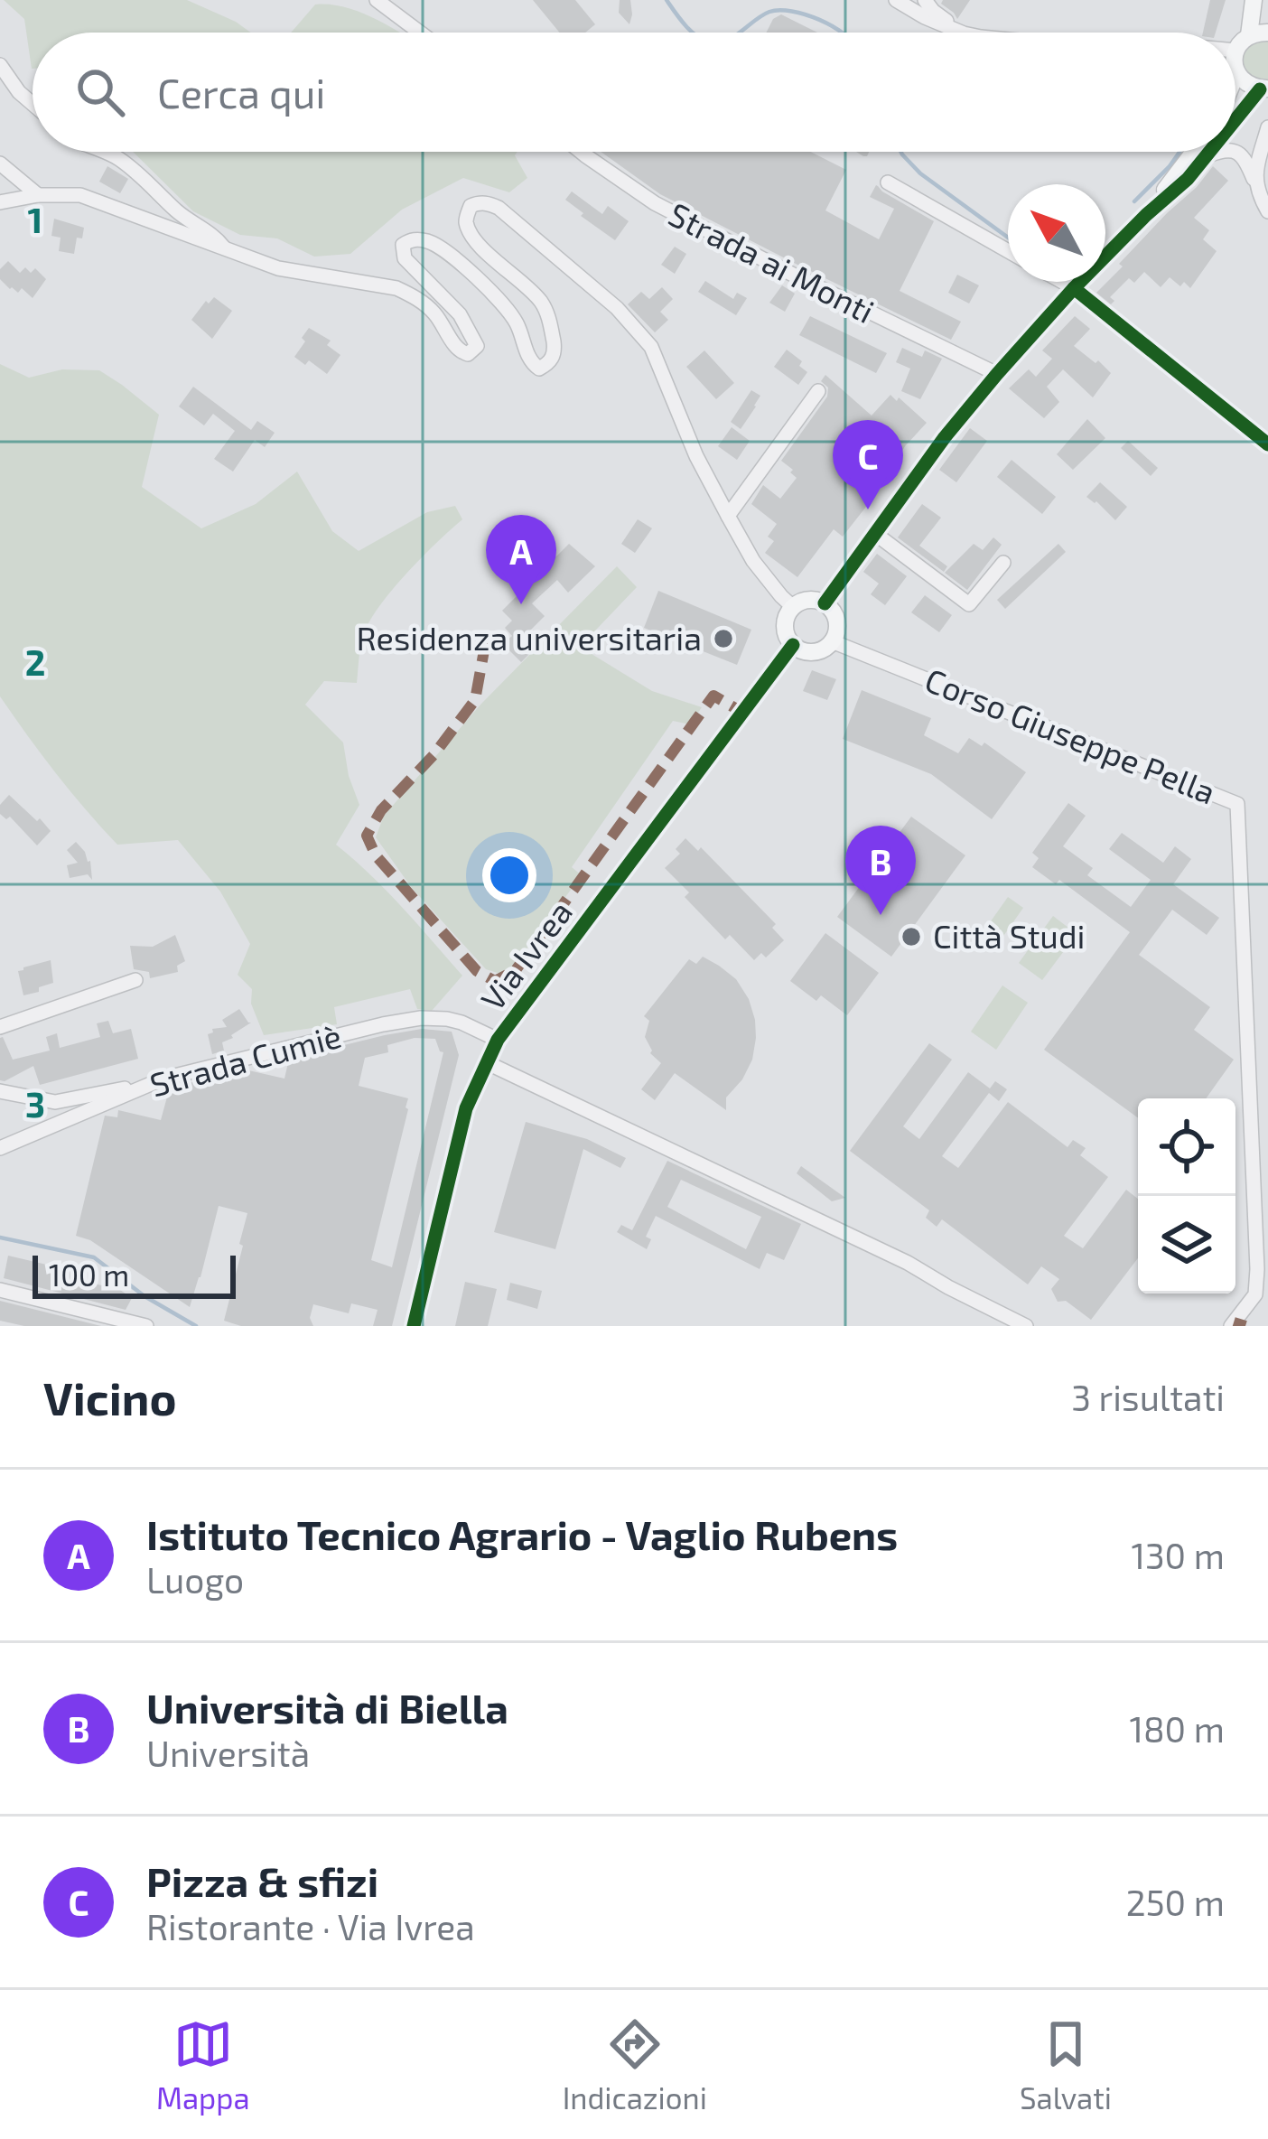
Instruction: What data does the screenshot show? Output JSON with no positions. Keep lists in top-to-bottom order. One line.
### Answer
{"streets":{"main road":["Via Ivrea"],"street":["Strada ai Monti","Corso Giuseppe Pella","Strada Cumiè"]},"crossings":[["Corso Giuseppe Pella","Via Ivrea"],["Via Ivrea","Strada Cumiè"]],"places":["Residenza universitaria","Città Studi"],"scale_bar":"100 m","north":"top left","page":{"search":"Cerca qui","pins":["C","A","B"],"scale":"100 m","heading":["Vicino","3 risultati"],"list":[{"mark":"A","name":"Istituto Tecnico Agrario - Vaglio Rubens","note":"Luogo","value":"130 m"},{"mark":"B","name":"Università di Biella","note":"Università","value":"180 m"},{"mark":"C","name":"Pizza & sfizi","note":"Ristorante · Via Ivrea","value":"250 m"}],"nav":["Mappa","Indicazioni","Salvati"]},"grid":{"rows":["1","2","3"]}}
